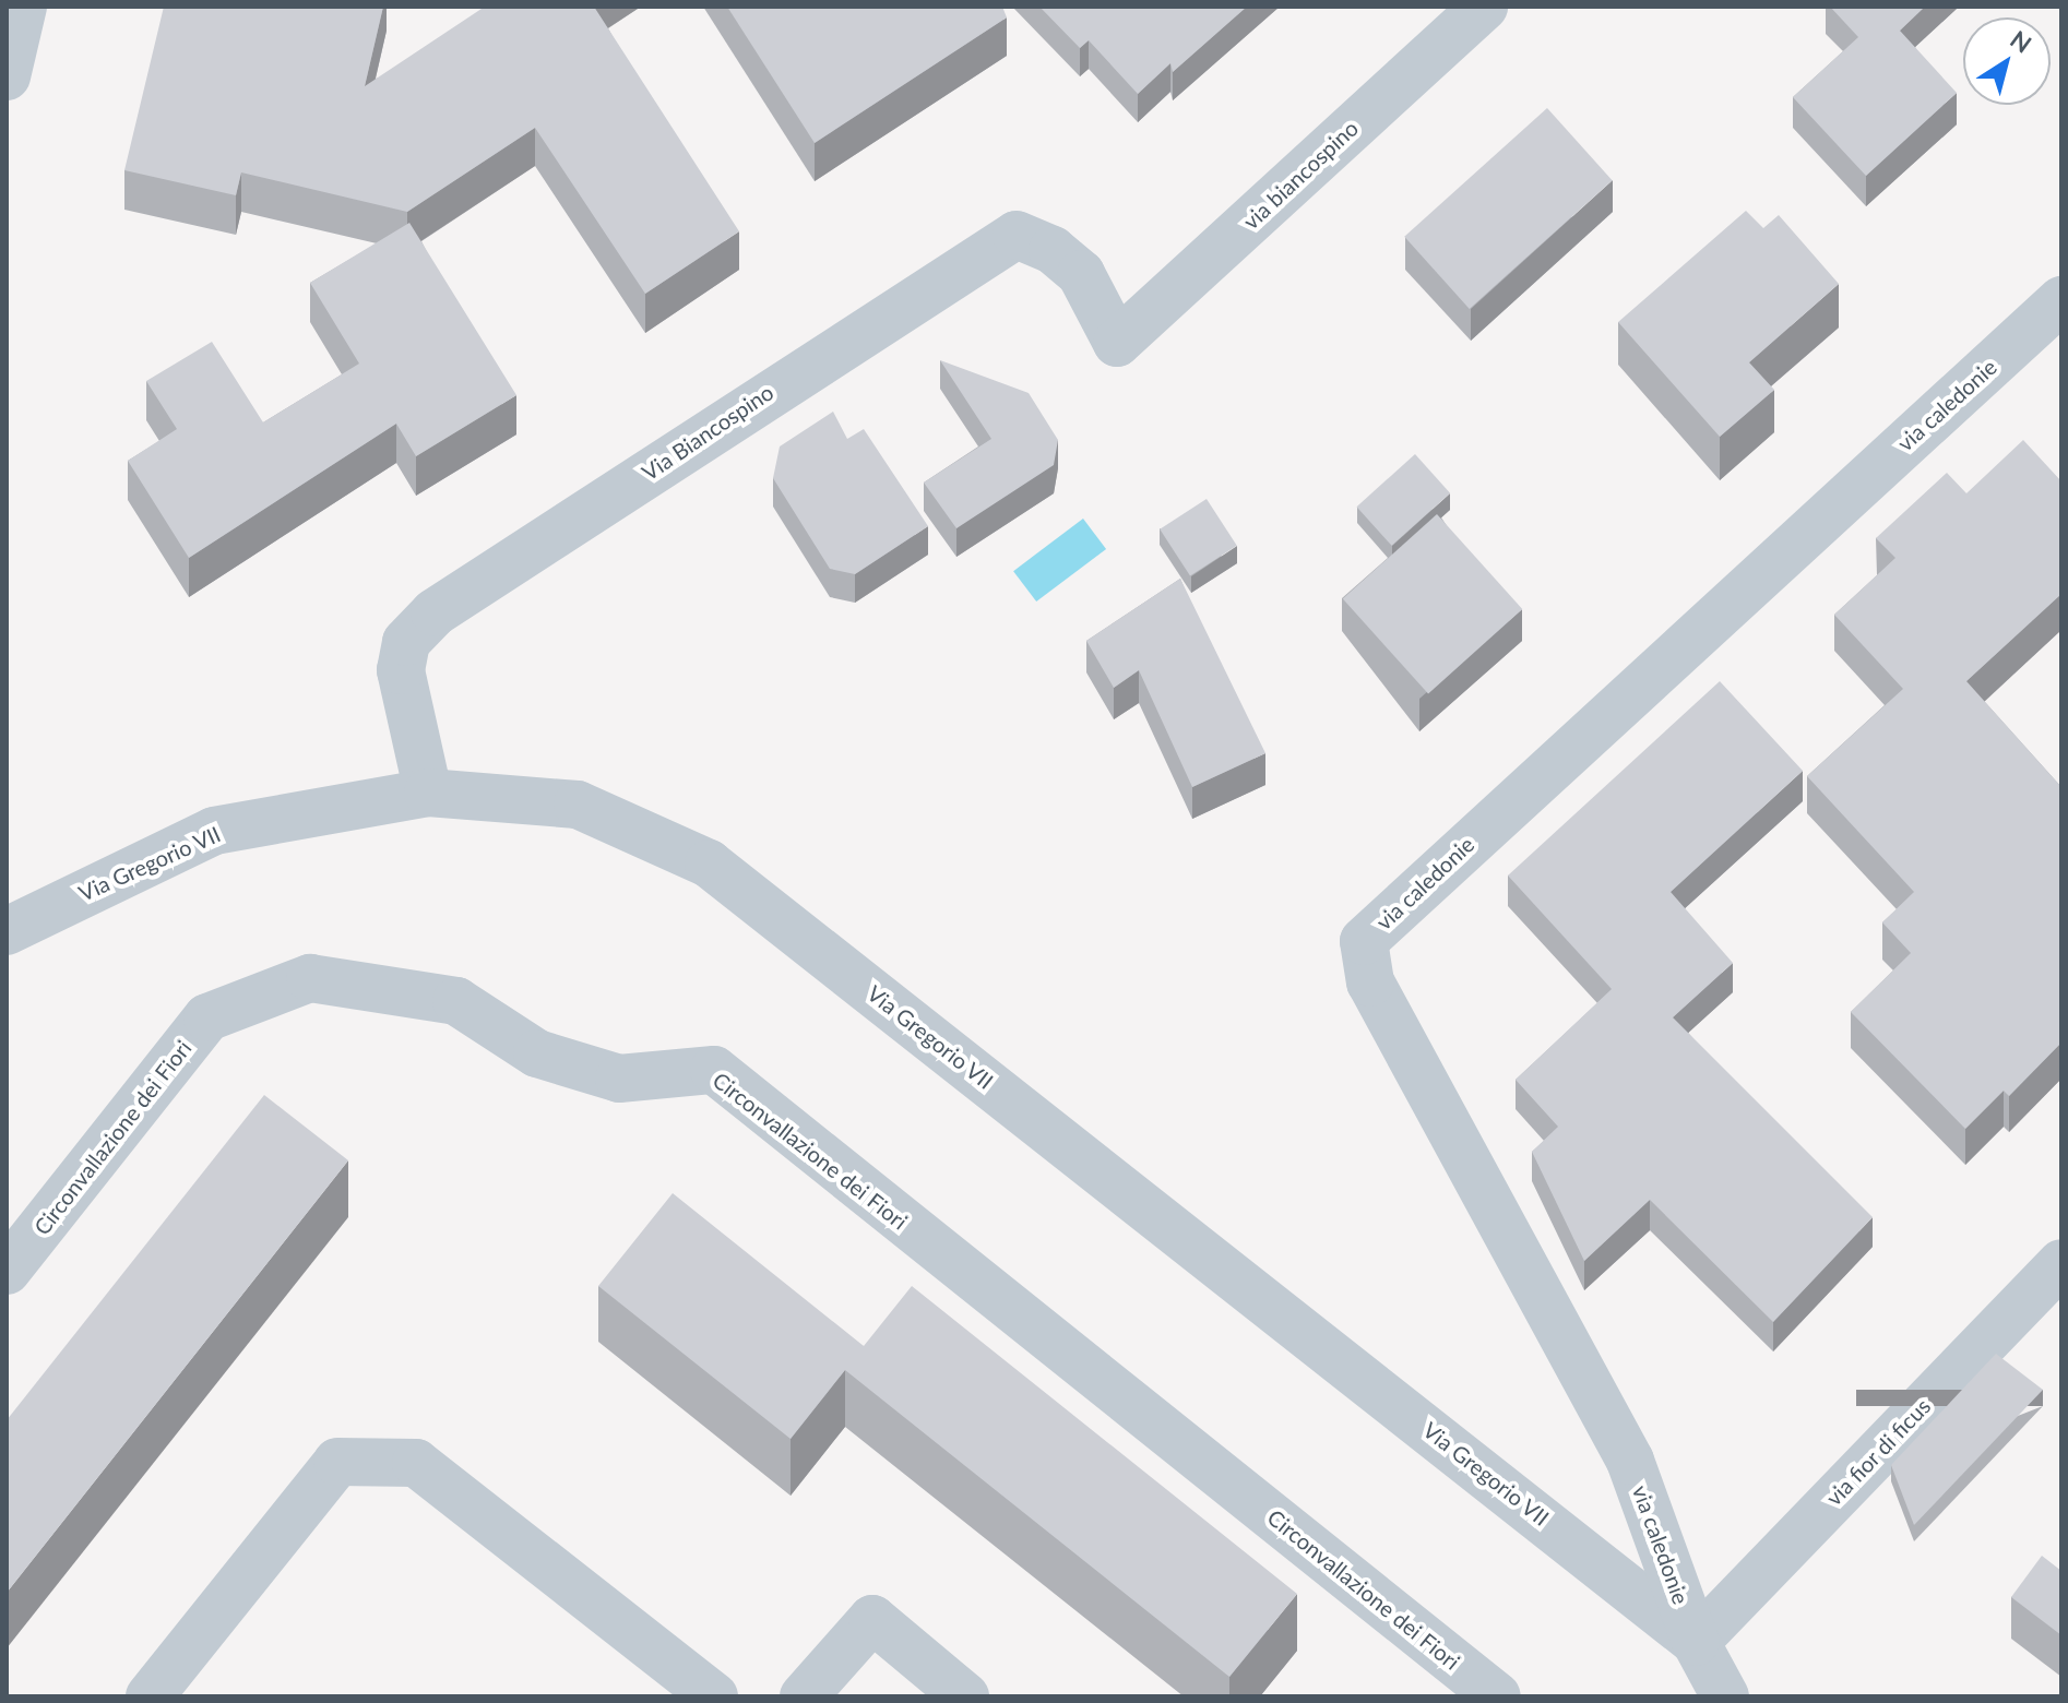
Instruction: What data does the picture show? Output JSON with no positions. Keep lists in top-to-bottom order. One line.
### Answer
{"streets":{"street":["via biancospino","via caledonie","Via Biancospino","Via Gregorio VII","Circonvallazione dei Fiori","via fior di ficus"]},"crossings":[["via biancospino","Via Biancospino"],["via caledonie","Via Gregorio VII"],["via caledonie","via fior di ficus"],["Via Biancospino","Via Gregorio VII"],["Via Gregorio VII","via fior di ficus"]],"north":"top right"}
